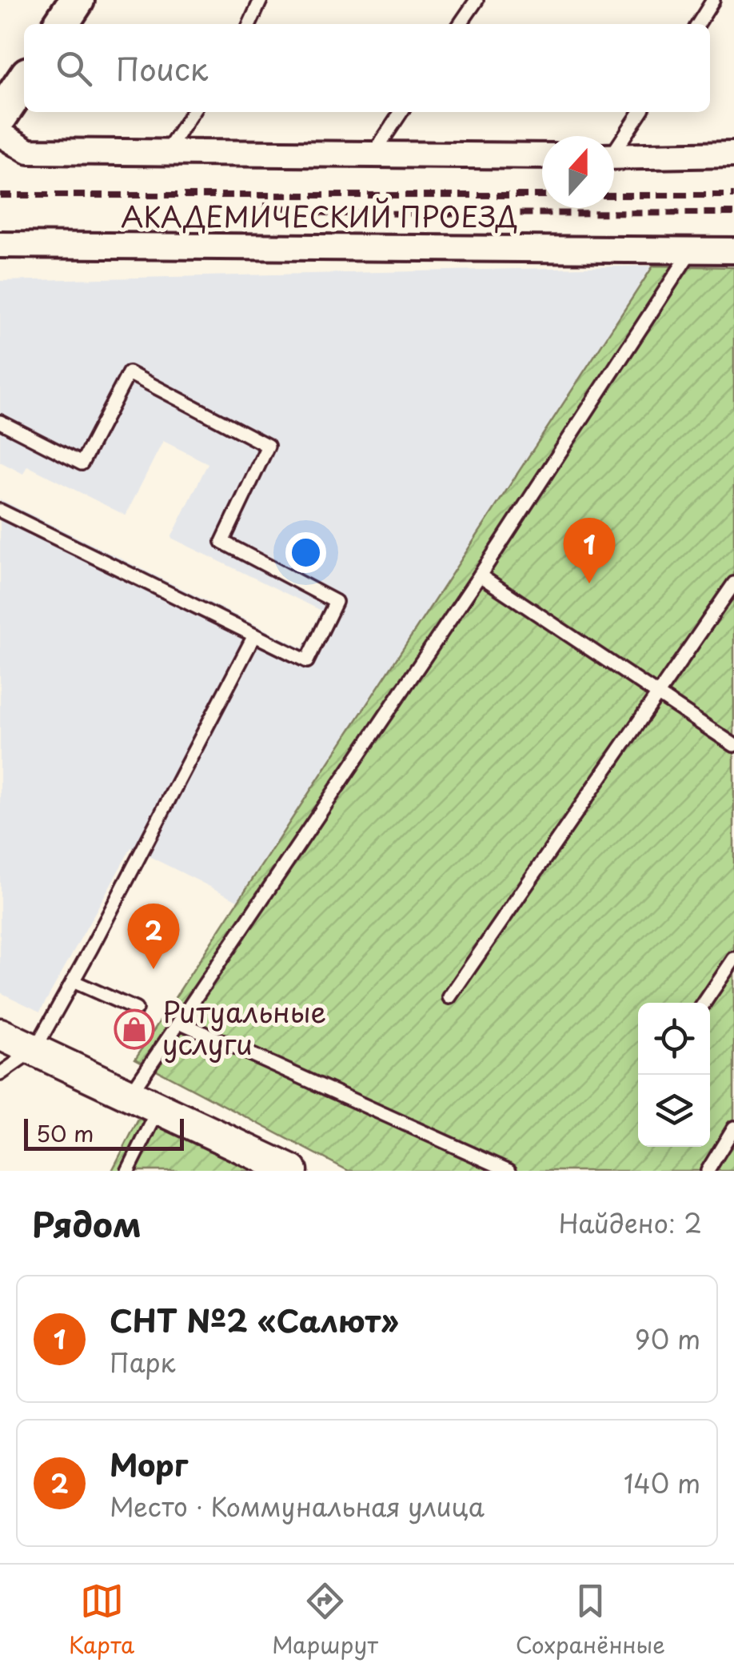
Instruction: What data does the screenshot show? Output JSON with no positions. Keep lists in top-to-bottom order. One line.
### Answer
{"streets":{"street":["АКАДЕМИЧЕСКИЙ ПРОЕЗД"]},"places":{"shop":["Ритуальные услуги"]},"scale_bar":"50 m","north":"top","page":{"search":"Поиск","pins":["1","2"],"scale":"50 m","heading":["Рядом","Найдено: 2"],"list":[{"mark":"1","name":"СНТ №2 «Салют»","note":"Парк","value":"90 m"},{"mark":"2","name":"Морг","note":"Место · Коммунальная улица","value":"140 m"}],"nav":["Карта","Маршрут","Сохранённые"]}}
